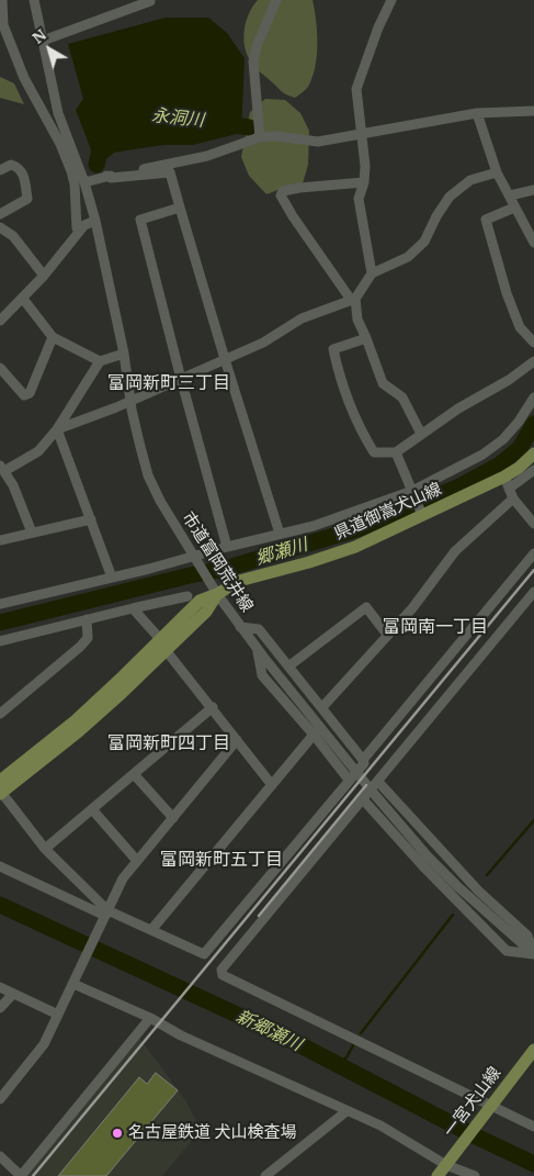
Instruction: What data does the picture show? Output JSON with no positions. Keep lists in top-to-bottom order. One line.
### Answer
{"streets":{"main road":["県道御嵩犬山線","一宮犬山線"],"street":["市道富岡荒井線"]},"crossings":[["県道御嵩犬山線","市道富岡荒井線"]],"districts":["富岡新町三丁目","富岡南一丁目","富岡新町四丁目","富岡新町五丁目"],"water":["永洞川","郷瀬川","新郷瀬川"],"places":["名古屋鉄道 犬山検査場"],"north":"top left"}
